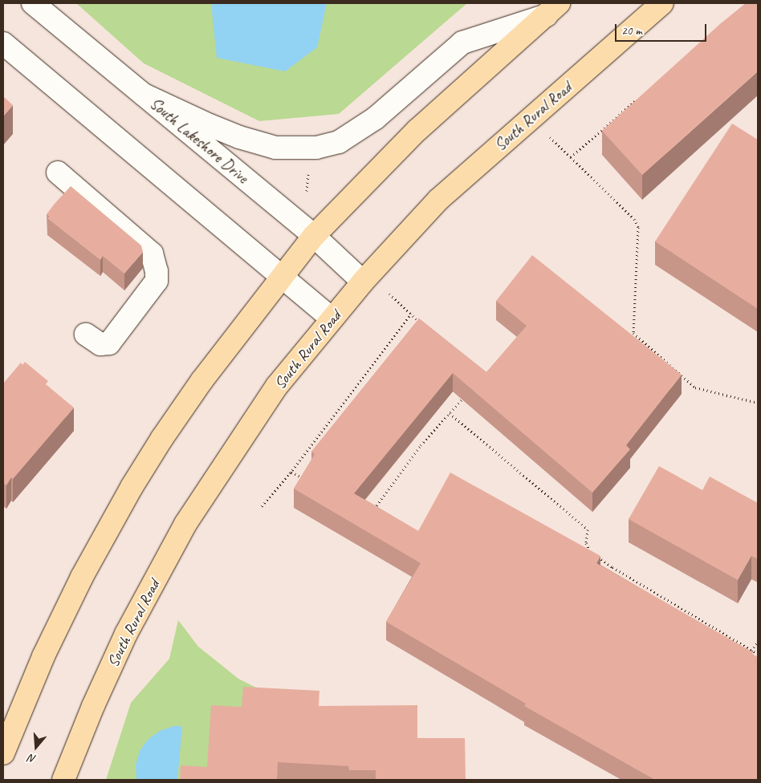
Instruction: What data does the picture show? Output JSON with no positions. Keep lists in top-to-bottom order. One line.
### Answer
{"streets":{"main road":["South Rural Road"],"street":["South Lakeshore Drive"]},"crossings":[["South Rural Road","South Lakeshore Drive"]],"scale_bar":"20 m","north":"bottom"}
